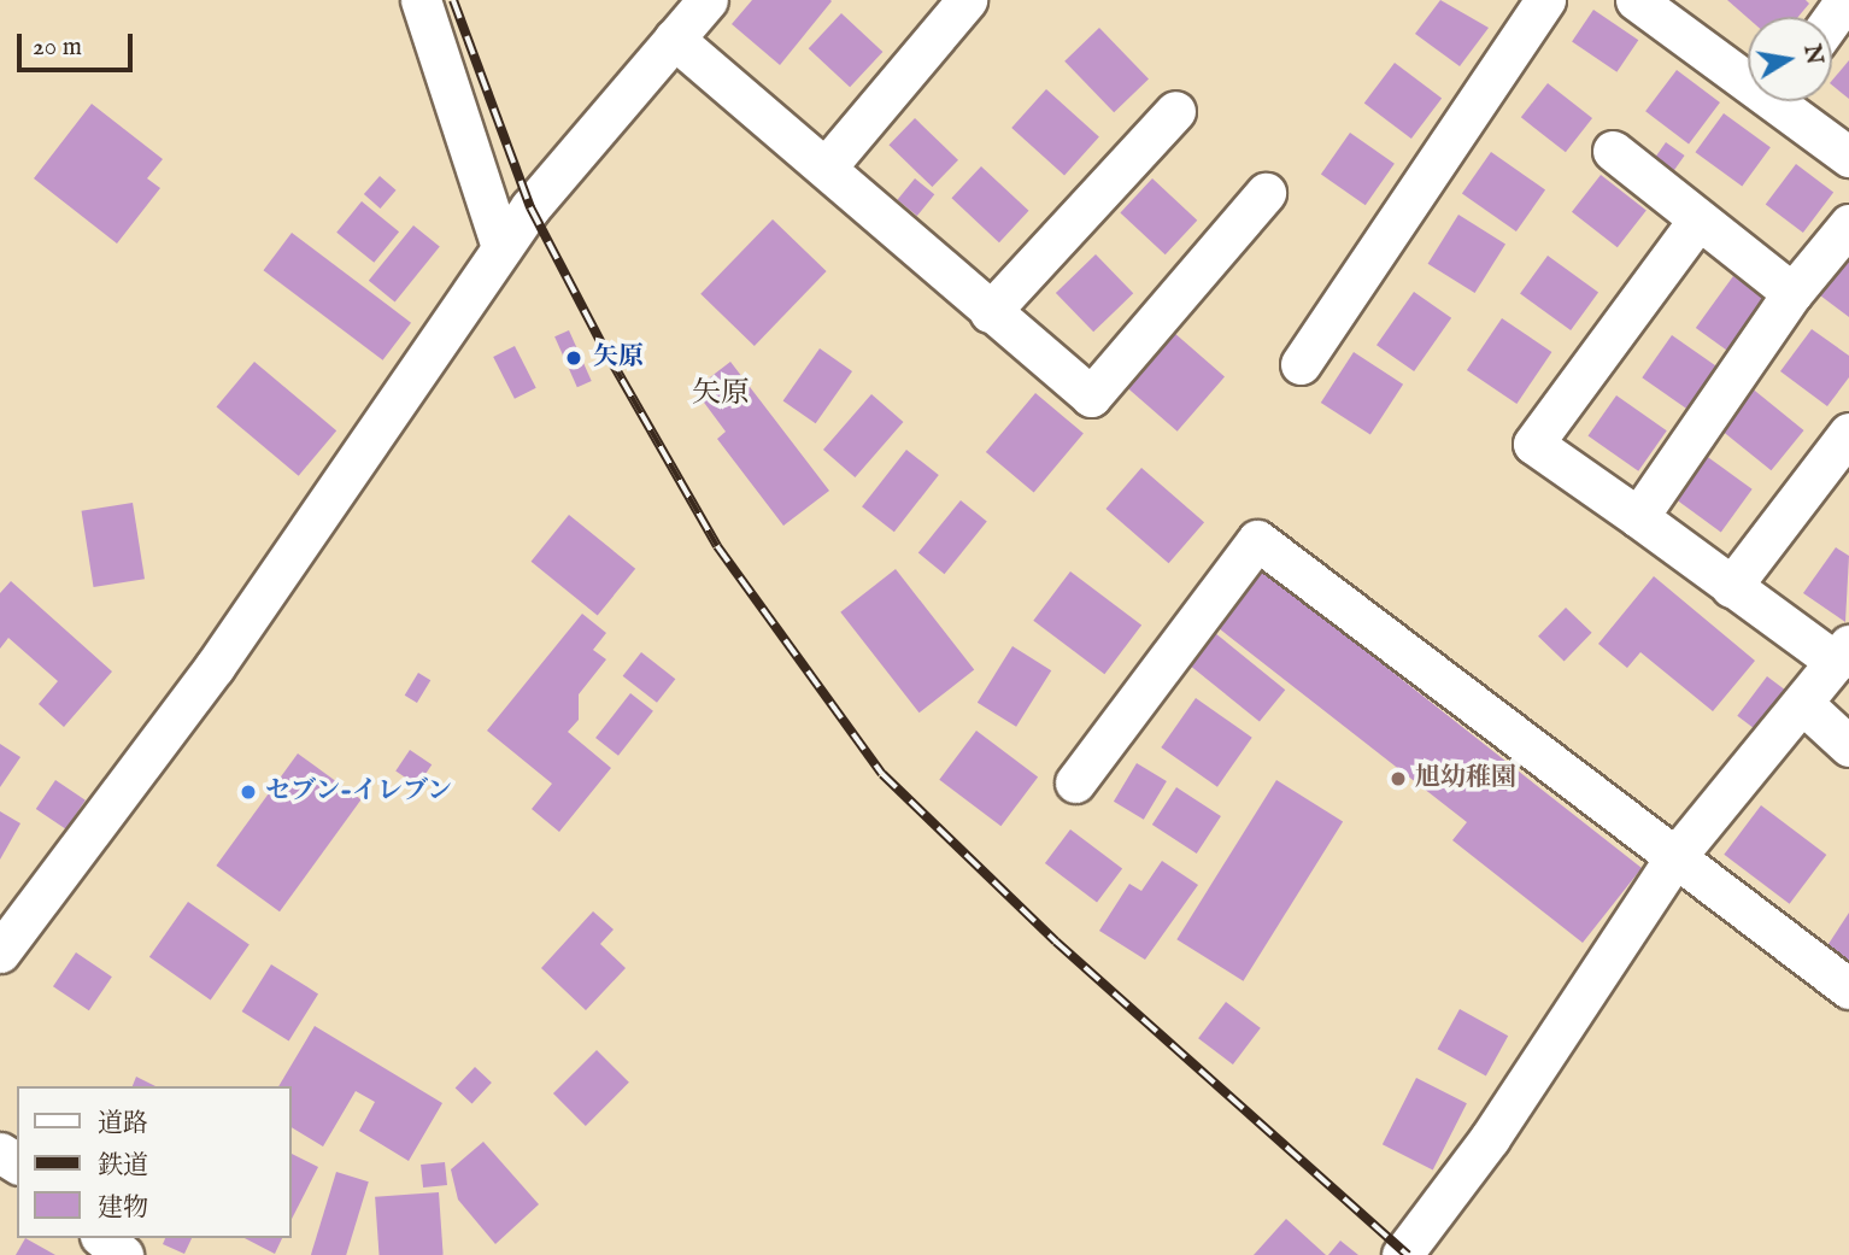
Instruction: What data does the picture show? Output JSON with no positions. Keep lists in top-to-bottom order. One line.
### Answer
{"districts":["矢原"],"places":["矢原","旭幼稚園","セブン-イレブン"],"legend":["道路","鉄道","建物"],"scale_bar":"20 m","north":"right"}
